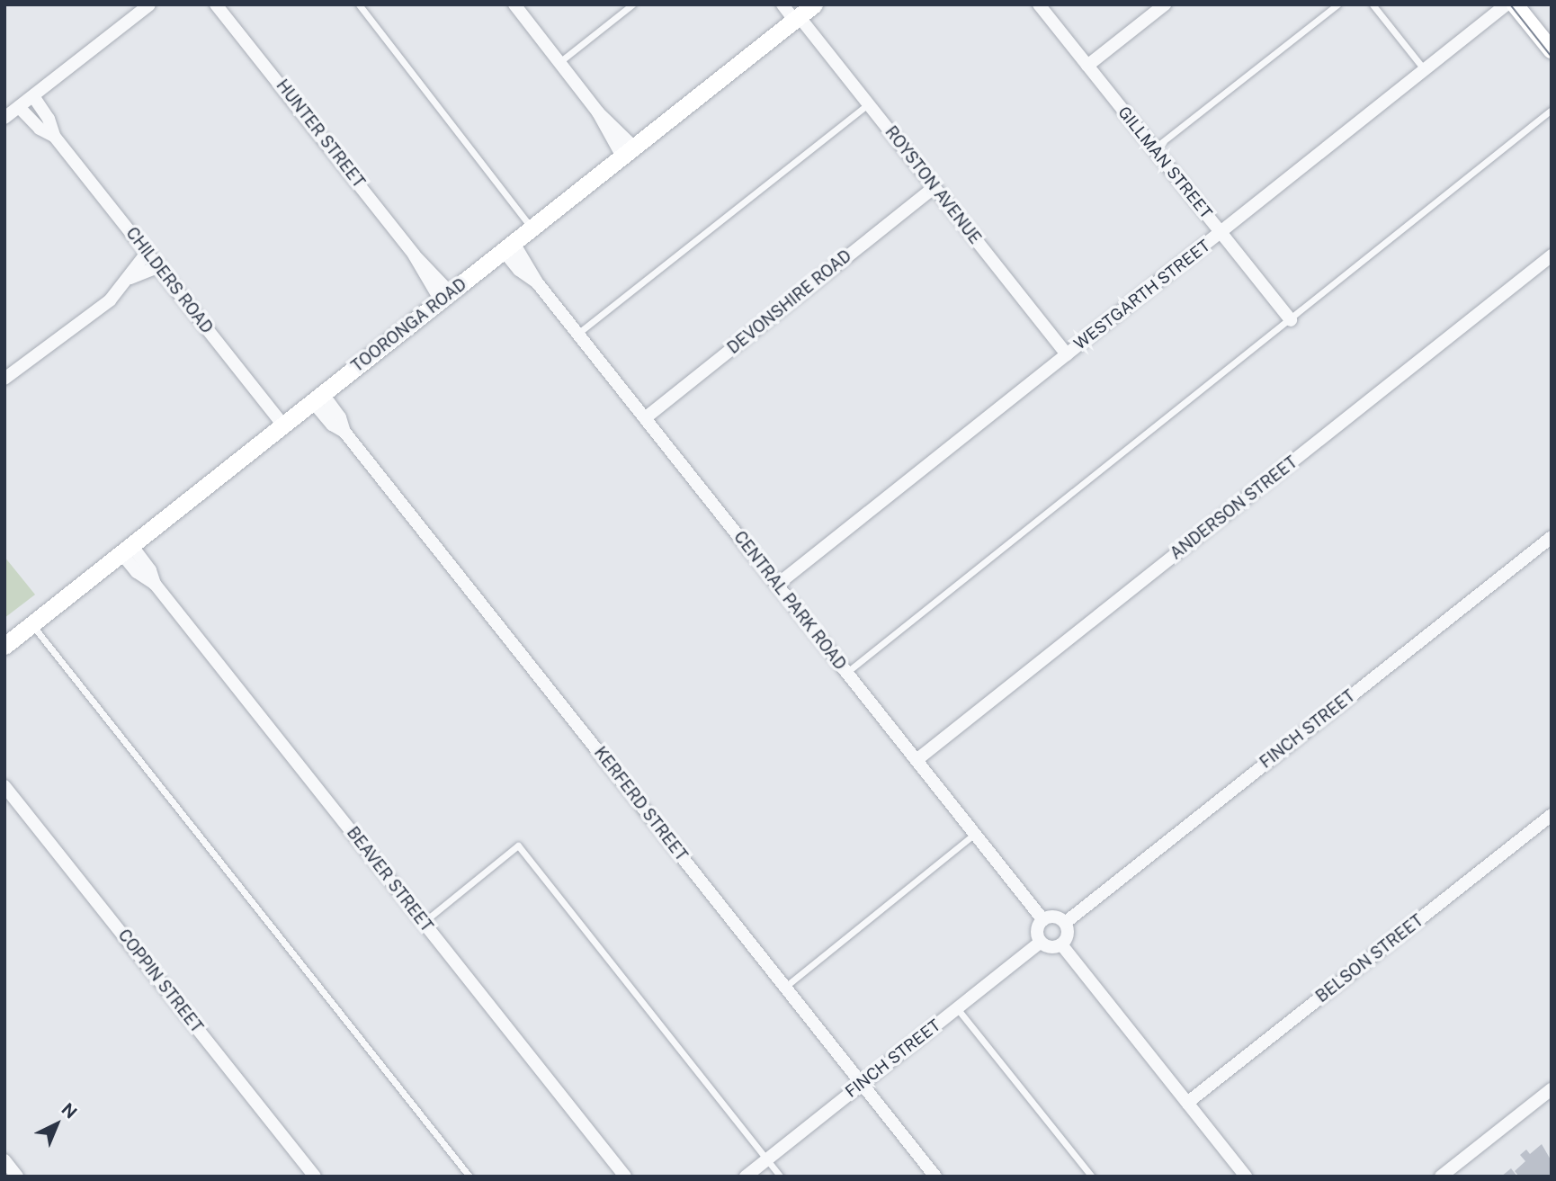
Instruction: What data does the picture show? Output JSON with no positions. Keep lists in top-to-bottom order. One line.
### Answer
{"streets":{"main road":["TOORONGA ROAD"],"street":["HUNTER STREET","GILLMAN STREET","ROYSTON AVENUE","CHILDERS ROAD","WESTGARTH STREET","DEVONSHIRE ROAD","ANDERSON STREET","CENTRAL PARK ROAD","FINCH STREET","KERFERD STREET","BEAVER STREET","BELSON STREET","COPPIN STREET"]},"crossings":[["HUNTER STREET","TOORONGA ROAD"],["GILLMAN STREET","WESTGARTH STREET"],["ROYSTON AVENUE","WESTGARTH STREET"],["ROYSTON AVENUE","DEVONSHIRE ROAD"],["ROYSTON AVENUE","TOORONGA ROAD"],["CHILDERS ROAD","TOORONGA ROAD"],["WESTGARTH STREET","CENTRAL PARK ROAD"],["DEVONSHIRE ROAD","CENTRAL PARK ROAD"],["TOORONGA ROAD","CENTRAL PARK ROAD"],["TOORONGA ROAD","KERFERD STREET"],["TOORONGA ROAD","BEAVER STREET"],["ANDERSON STREET","CENTRAL PARK ROAD"],["CENTRAL PARK ROAD","FINCH STREET"],["FINCH STREET","KERFERD STREET"]],"north":"top right"}
